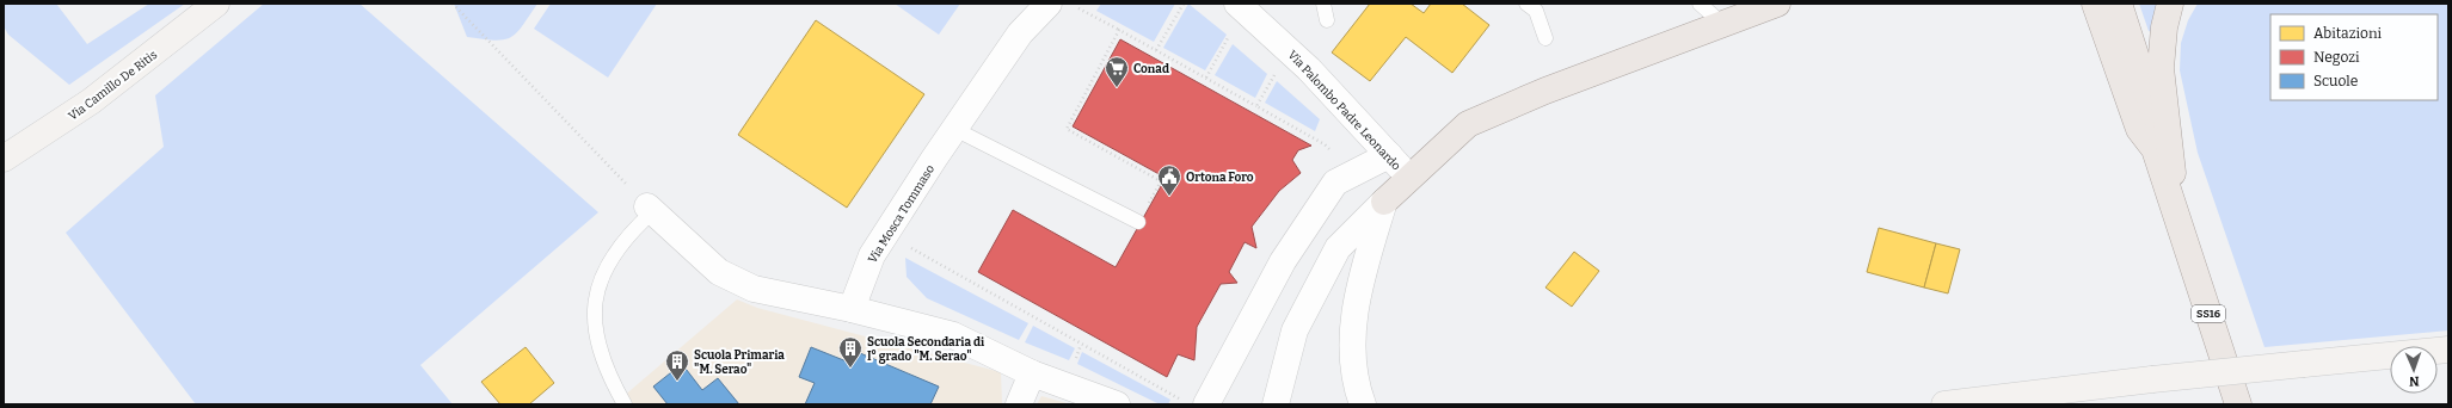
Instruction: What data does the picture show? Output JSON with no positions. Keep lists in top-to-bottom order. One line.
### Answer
{"streets":{"main road":["SS16"],"street":["Via Camillo De Ritis","Via Palombo Padre Leonardo","Via Mosca Tommaso"]},"places":{"supermarket":["Conad"],"public building":["Ortona Foro"],"building":["Scuola Secondaria di I° grado \"M. Serao\"","Scuola Primaria \"M. Serao\""]},"legend":["Abitazioni","Negozi","Scuole"],"north":"bottom"}
